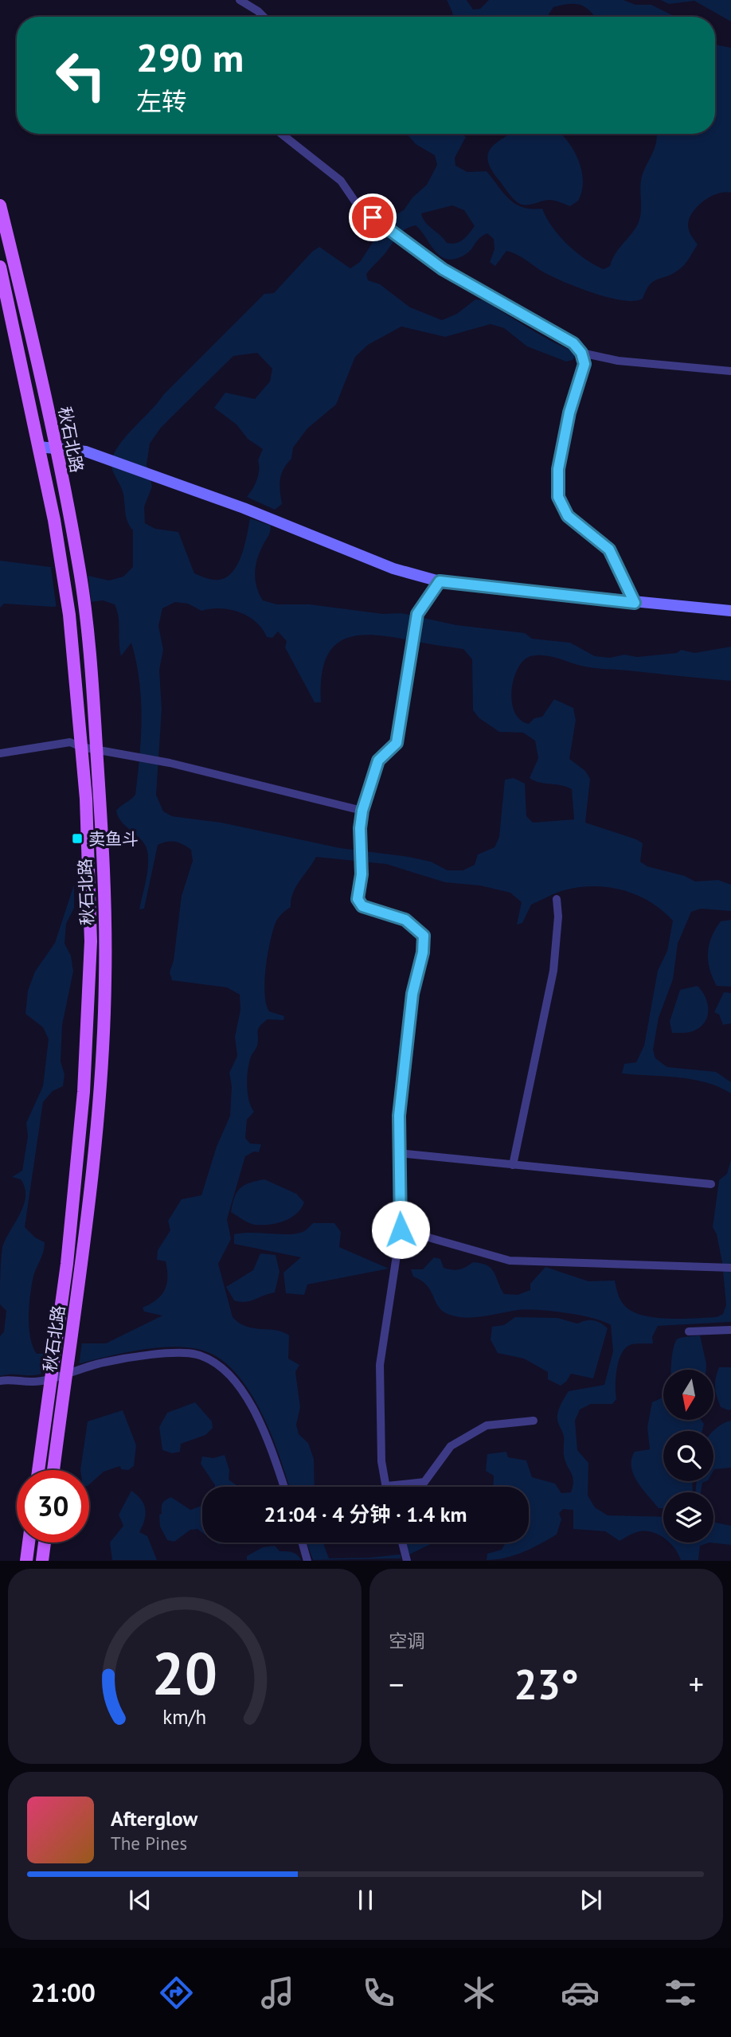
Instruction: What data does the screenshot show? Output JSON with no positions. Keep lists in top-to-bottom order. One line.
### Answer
{"streets":{"main road":["秋石北路"]},"places":{"transit":["卖鱼斗"]},"north":"bottom","page":{"turn":["290 m","左转"],"limit":"30","trip":"21:04 · 4 分钟 · 1.4 km","tile":"空调","heat":["−","23°","+"],"song":["Afterglow","The Pines"],"tabs":"21:00","gauge":["20","km/h"]}}
